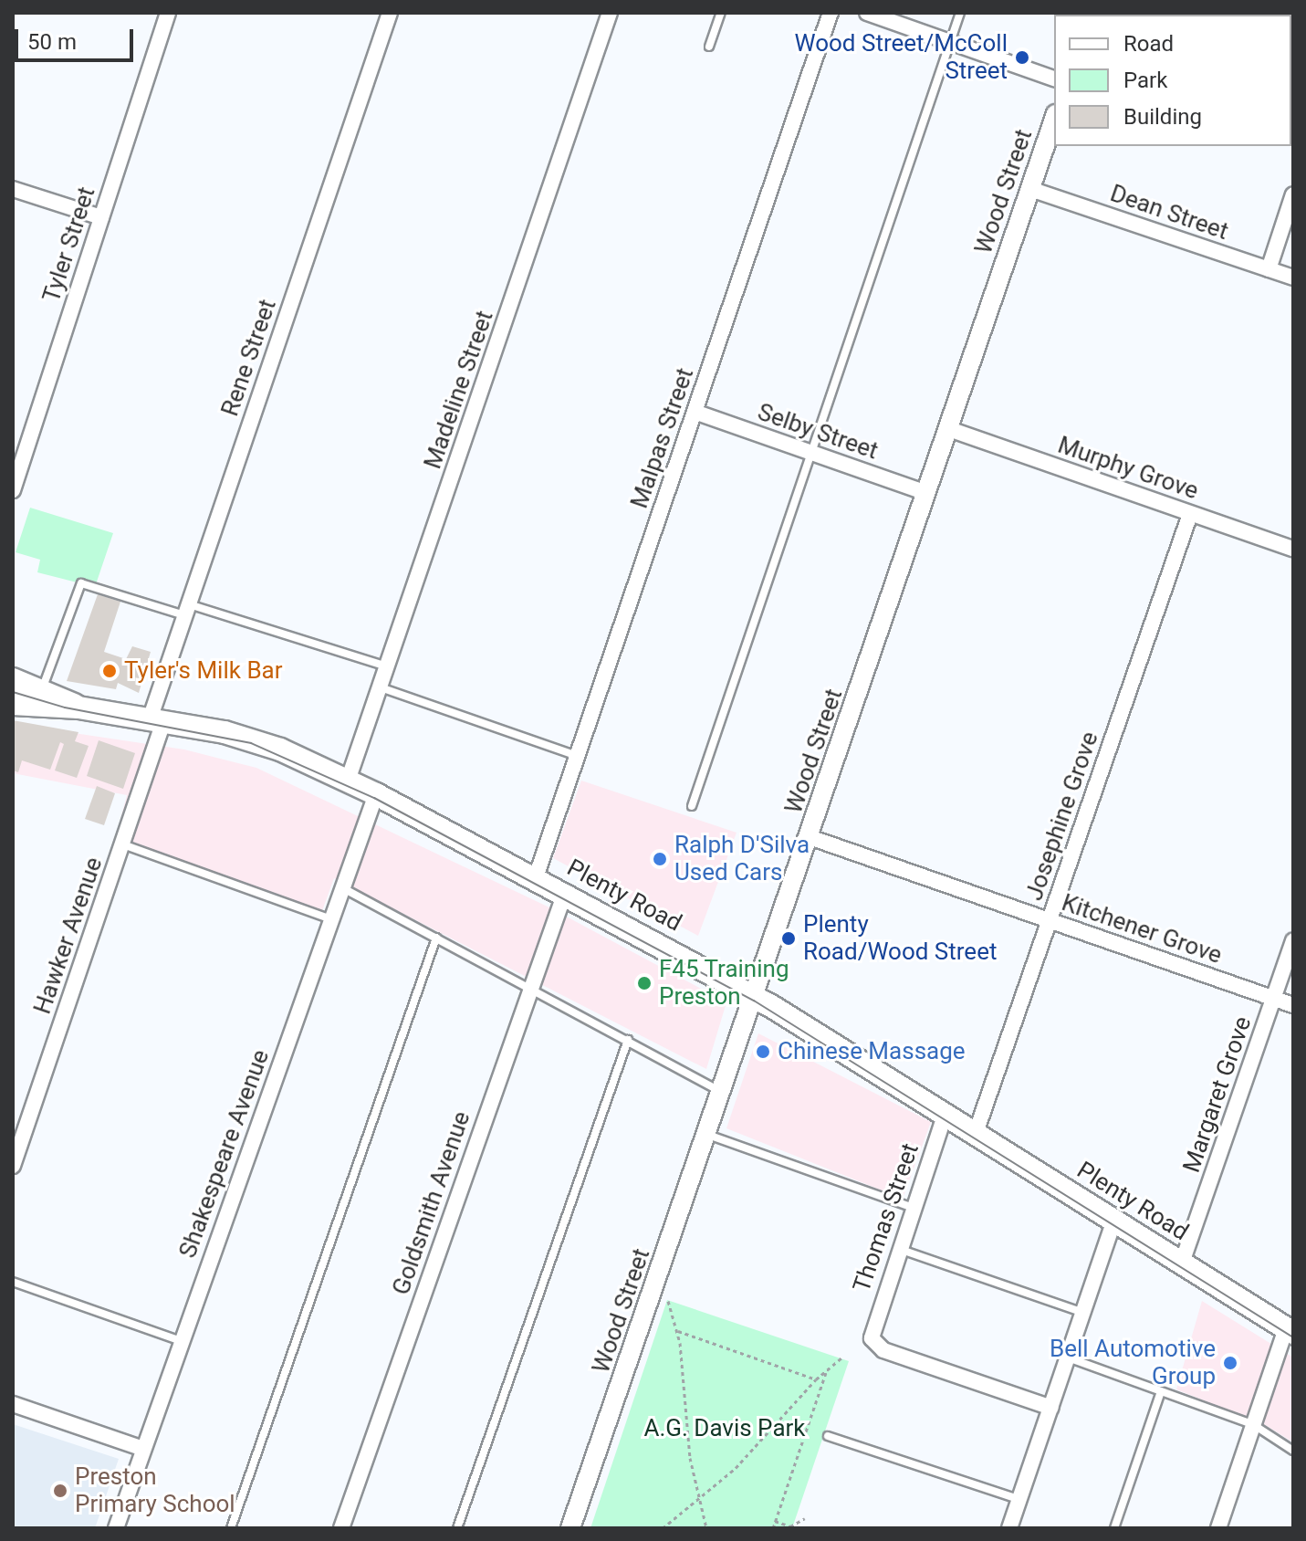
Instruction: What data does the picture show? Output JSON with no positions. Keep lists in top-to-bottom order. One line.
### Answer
{"streets":{"main road":["Plenty Road"],"street":["Wood Street","Dean Street","Tyler Street","Rene Street","Madeline Street","Selby Street","Malpas Street","Murphy Grove","Josephine Grove","Kitchener Grove","Hawker Avenue","Margaret Grove","Shakespeare Avenue","Goldsmith Avenue","Thomas Street"]},"crossings":[["Wood Street","Dean Street"],["Wood Street","Selby Street"],["Wood Street","Murphy Grove"],["Wood Street","Plenty Road"],["Wood Street","Kitchener Grove"],["Rene Street","Plenty Road"],["Rene Street","Hawker Avenue"],["Madeline Street","Plenty Road"],["Selby Street","Malpas Street"],["Malpas Street","Plenty Road"],["Murphy Grove","Josephine Grove"],["Josephine Grove","Plenty Road"],["Josephine Grove","Kitchener Grove"],["Plenty Road","Hawker Avenue"],["Plenty Road","Margaret Grove"],["Plenty Road","Shakespeare Avenue"],["Plenty Road","Goldsmith Avenue"],["Plenty Road","Thomas Street"],["Kitchener Grove","Margaret Grove"]],"parks":["A.G. Davis Park"],"places":["Wood Street/McColl Street","Tyler's Milk Bar","Ralph D'Silva Used Cars","Plenty Road/Wood Street","F45 Training Preston","Chinese Massage","Bell Automotive Group","Preston Primary School"],"legend":["Road","Park","Building"],"scale_bar":"50 m"}
